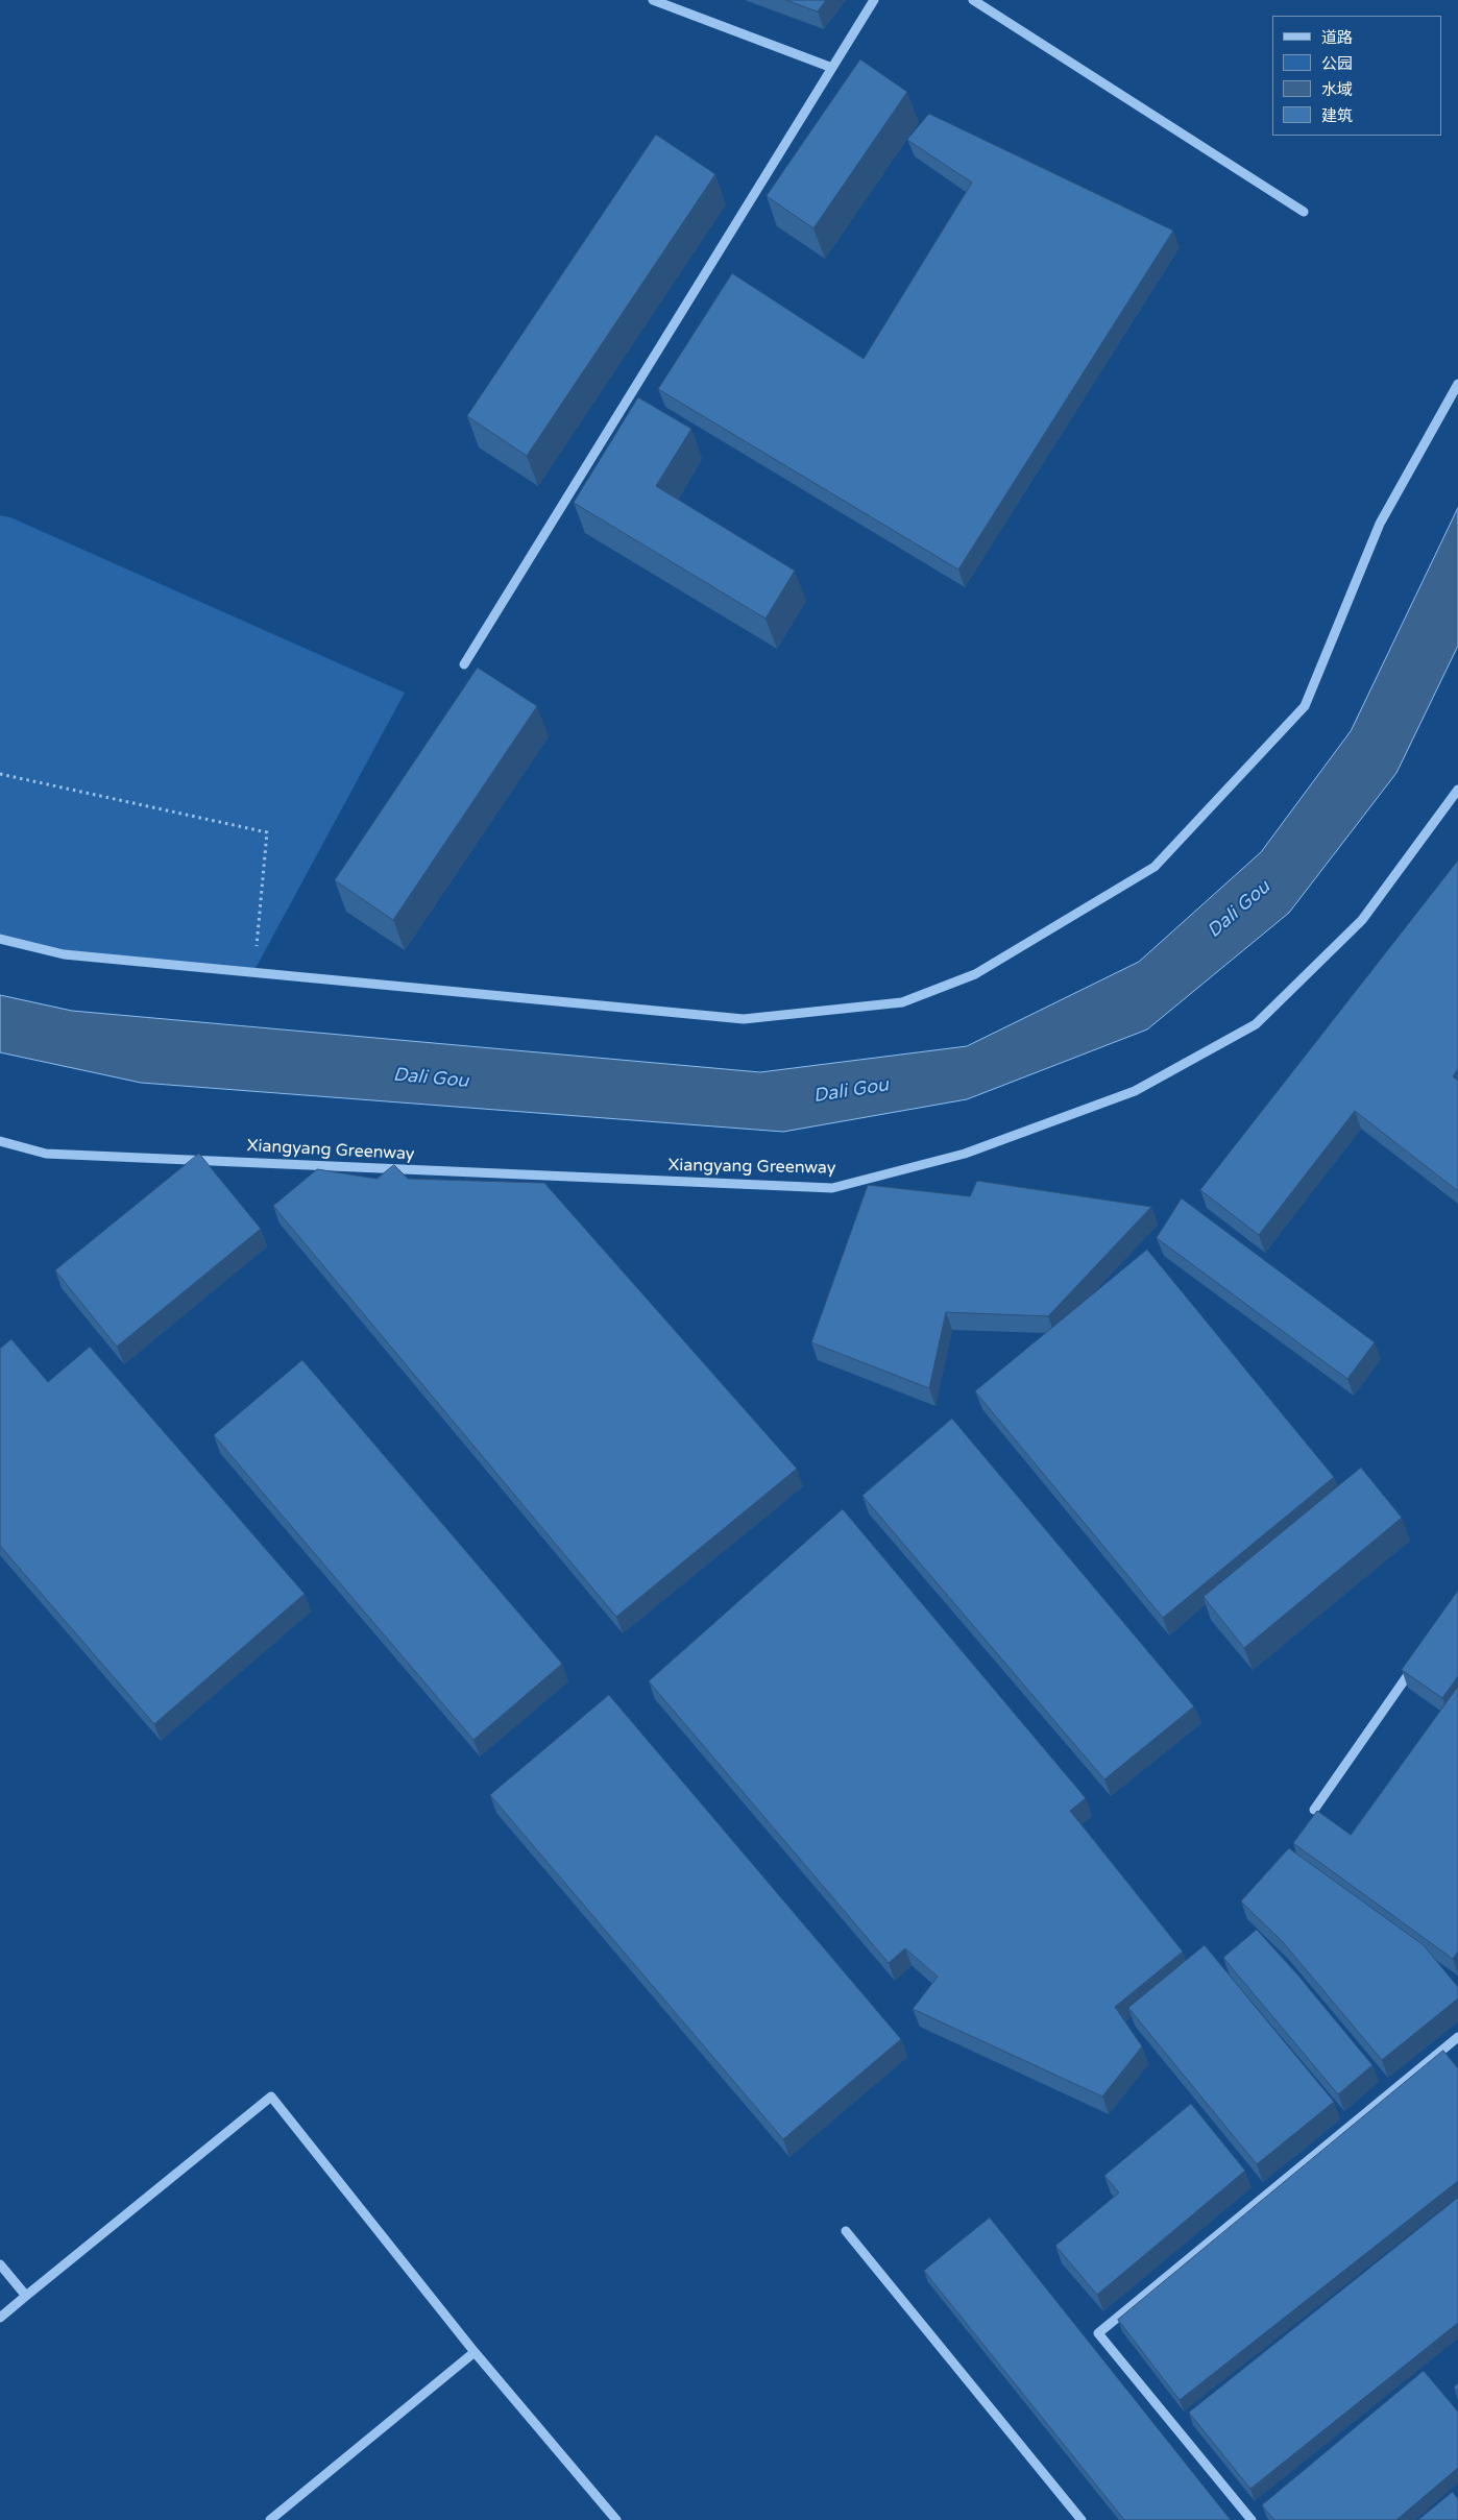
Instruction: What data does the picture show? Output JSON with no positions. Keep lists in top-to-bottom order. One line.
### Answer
{"streets":{"street":["Xiangyang Greenway"]},"water":["Dali Gou"],"legend":["道路","公园","水域","建筑"]}
